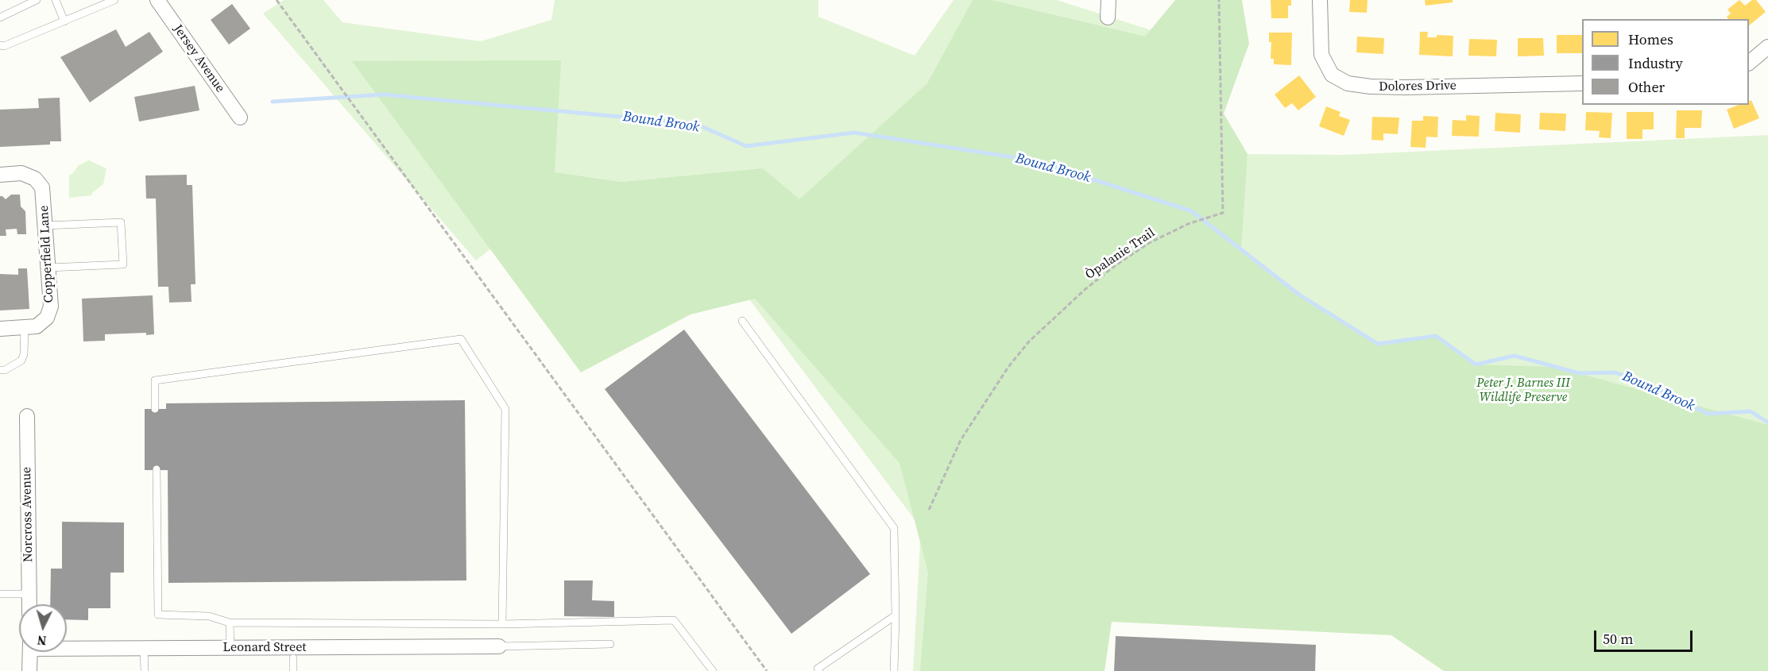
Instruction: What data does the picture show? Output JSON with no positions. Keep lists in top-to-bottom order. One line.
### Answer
{"streets":{"street":["Jersey Avenue","Dolores Drive","Copperfield Lane","Norcross Avenue","Leonard Street"],"path":["Òpalanie Trail"]},"water":["Bound Brook"],"parks":["Peter J. Barnes III Wildlife Preserve"],"legend":["Homes","Industry","Other"],"scale_bar":"50 m","north":"bottom"}
